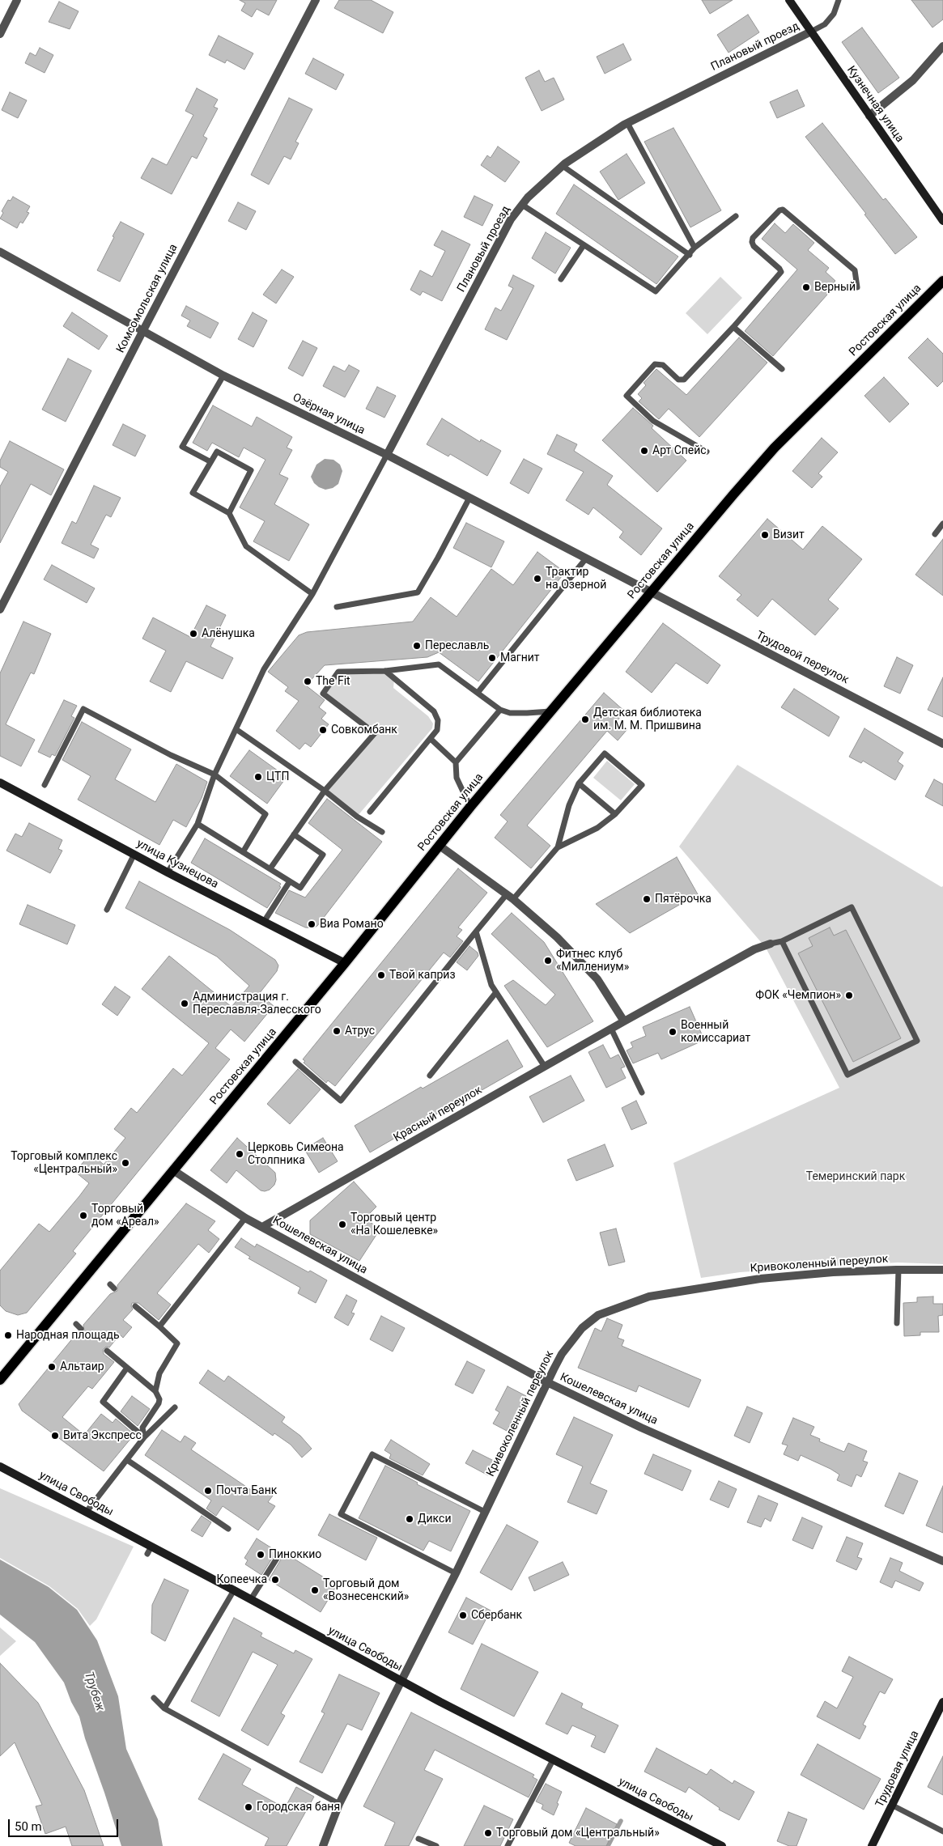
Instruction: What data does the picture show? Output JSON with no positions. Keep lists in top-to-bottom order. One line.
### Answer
{"streets":{"main road":["Ростовская улица"],"street":["Плановый проезд","Кузнечная улица","Комсомольская улица","Озёрная улица","Трудовой переулок","улица Кузнецова","Красный переулок","Кошелевская улица","Кривоколенный переулок","улица Свободы","Трудовая улица"]},"crossings":[["Плановый проезд","Кузнечная улица"],["Плановый проезд","Озёрная улица"],["Комсомольская улица","Озёрная улица"],["Ростовская улица","Озёрная улица"],["Ростовская улица","Трудовой переулок"],["Ростовская улица","улица Кузнецова"],["Ростовская улица","Кошелевская улица"],["Озёрная улица","Трудовой переулок"],["Красный переулок","Кошелевская улица"],["Кошелевская улица","Кривоколенный переулок"],["Кривоколенный переулок","улица Свободы"]],"water":["Трубеж"],"parks":["Темеринский парк"],"places":["Верный","Арт Спейс","Визит","Трактир на Озерной","Алёнушка","Переславль","Магнит","The Fit","Детская библиотека им. М. М. Пришвина","Совкомбанк","ЦТП","Пятёрочка","Виа Романо","Фитнес клуб «Миллениум»","Твой каприз","ФОК «Чемпион»","Администрация г. Переславля-Залесского","Атрус","Военный комиссариат","Церковь Симеона Столпника","Торговый комплекс «Центральный»","Торговый дом «Ареал»","Торговый центр «На Кошелевке»","Народная площадь","Альтаир","Вита Экспресс","Почта Банк","Дикси","Пиноккио","Копеечка","Торговый дом «Вознесенский»","Сбербанк","Городская баня","Торговый дом «Центральный»"],"scale_bar":"50 m"}
